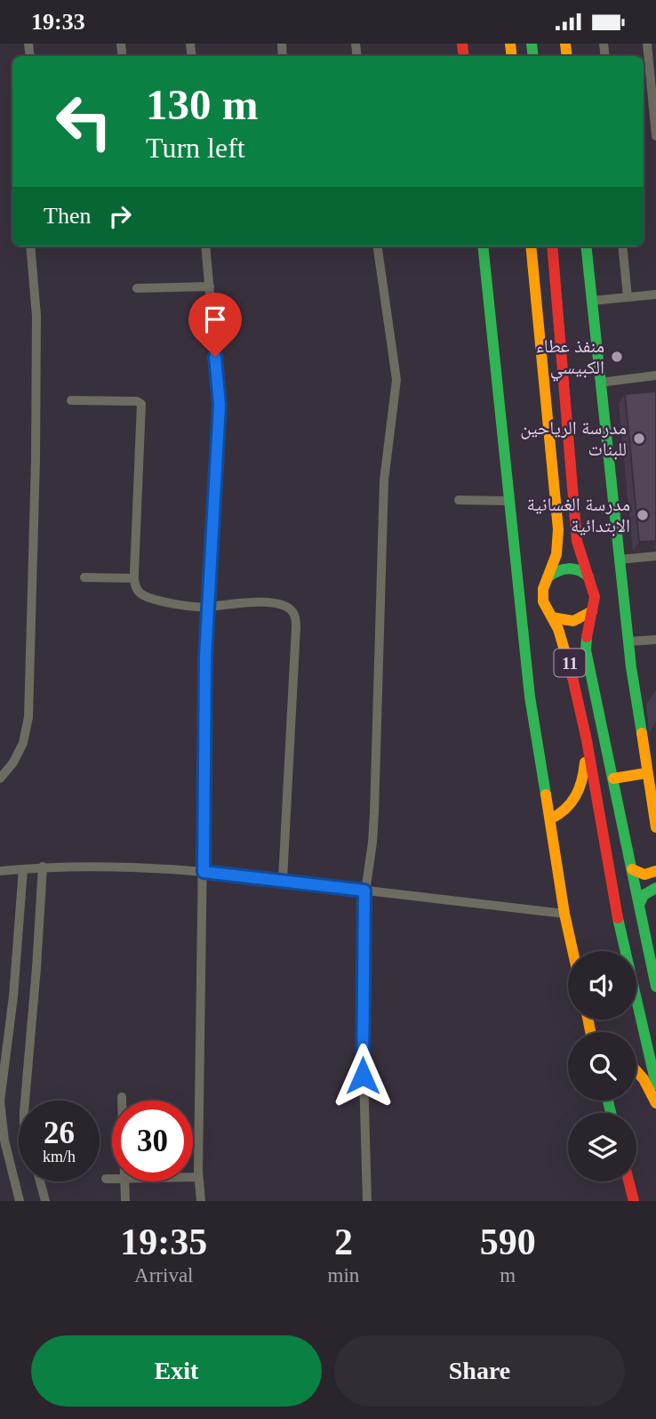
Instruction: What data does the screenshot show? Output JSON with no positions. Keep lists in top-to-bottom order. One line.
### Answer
{"streets":{"main road":["11"]},"places":["منفذ عطاء الكبيسي","مدرسة الرياحين للبنات","مدرسة الغسانية الابتدائية"],"page":{"status":"19:33","turn":["130 m","Turn left"],"then":"Then","speed":"26 km/h","limit":"30","eta":["19:35","Arrival","2","min","590","m"],"buttons":["Exit","Share"]}}
